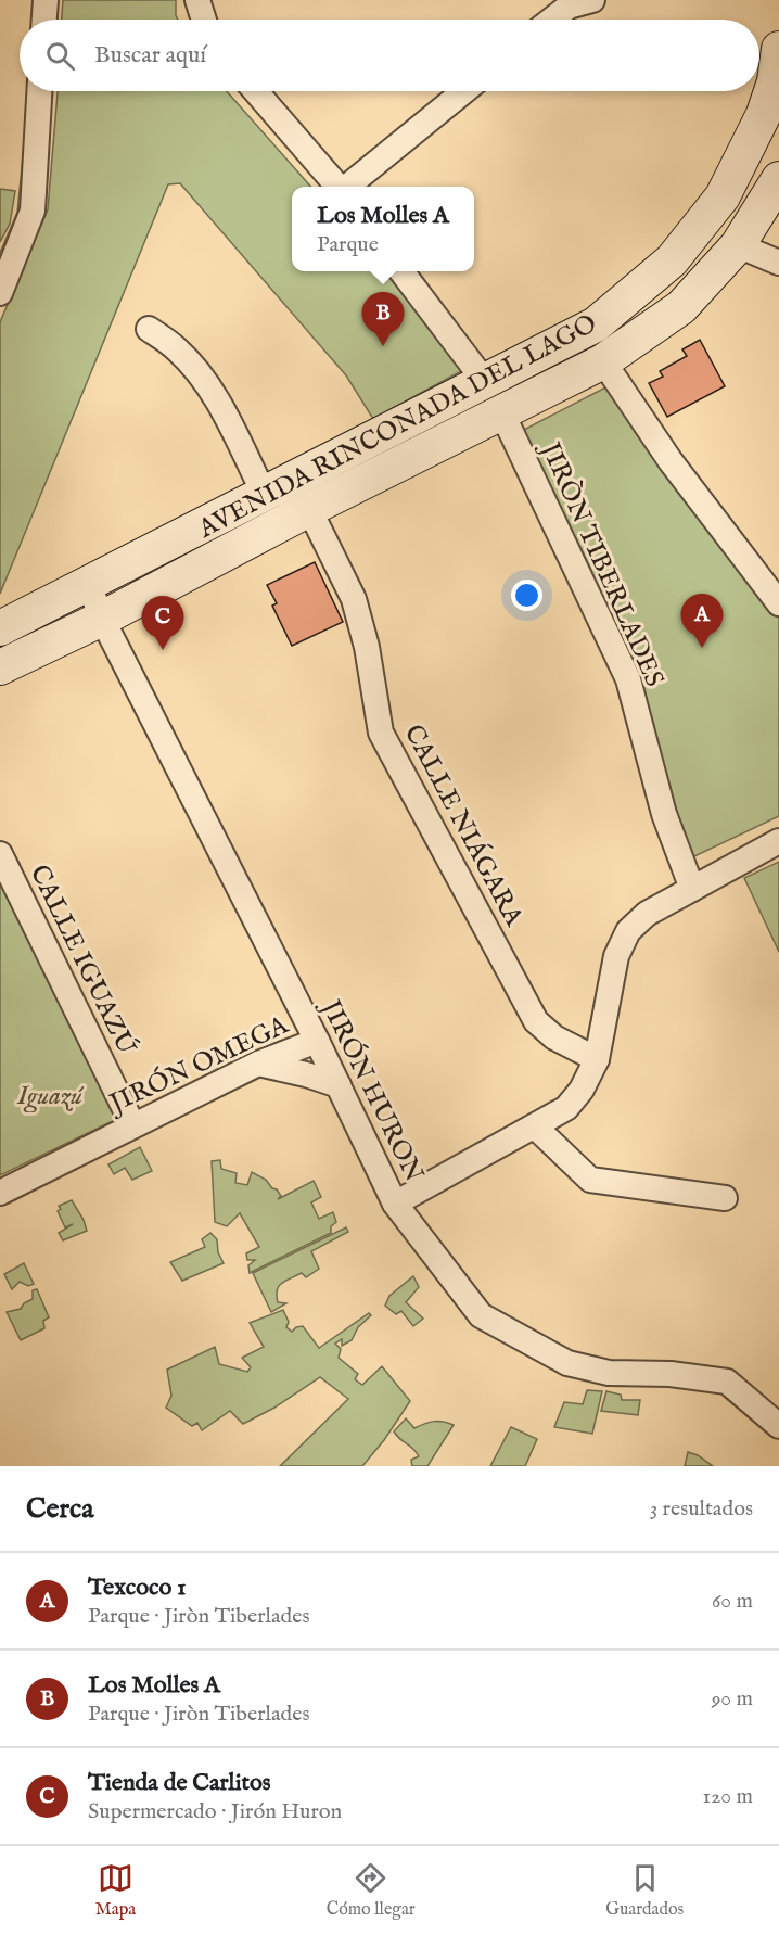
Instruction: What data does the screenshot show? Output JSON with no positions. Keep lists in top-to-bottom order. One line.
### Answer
{"streets":{"street":["AVENIDA RINCONADA DEL LAGO","JIRÒN TIBERLADES","CALLE NIÁGARA","CALLE IGUAZÚ","JIRÓN OMEGA","JIRÓN HURON"]},"crossings":[["AVENIDA RINCONADA DEL LAGO","JIRÒN TIBERLADES"],["AVENIDA RINCONADA DEL LAGO","CALLE NIÁGARA"],["AVENIDA RINCONADA DEL LAGO","JIRÓN HURON"],["CALLE IGUAZÚ","JIRÓN OMEGA"],["JIRÓN OMEGA","JIRÓN HURON"]],"parks":["Iguazú"],"page":{"search":"Buscar aquí","popup":["Los Molles A","Parque"],"pins":["B","A","C"],"heading":["Cerca","3 resultados"],"list":[{"mark":"A","name":"Texcoco 1","note":"Parque · Jiròn Tiberlades","value":"60 m"},{"mark":"B","name":"Los Molles A","note":"Parque · Jiròn Tiberlades","value":"90 m"},{"mark":"C","name":"Tienda de Carlitos","note":"Supermercado · Jirón Huron","value":"120 m"}],"nav":["Mapa","Cómo llegar","Guardados"]}}
